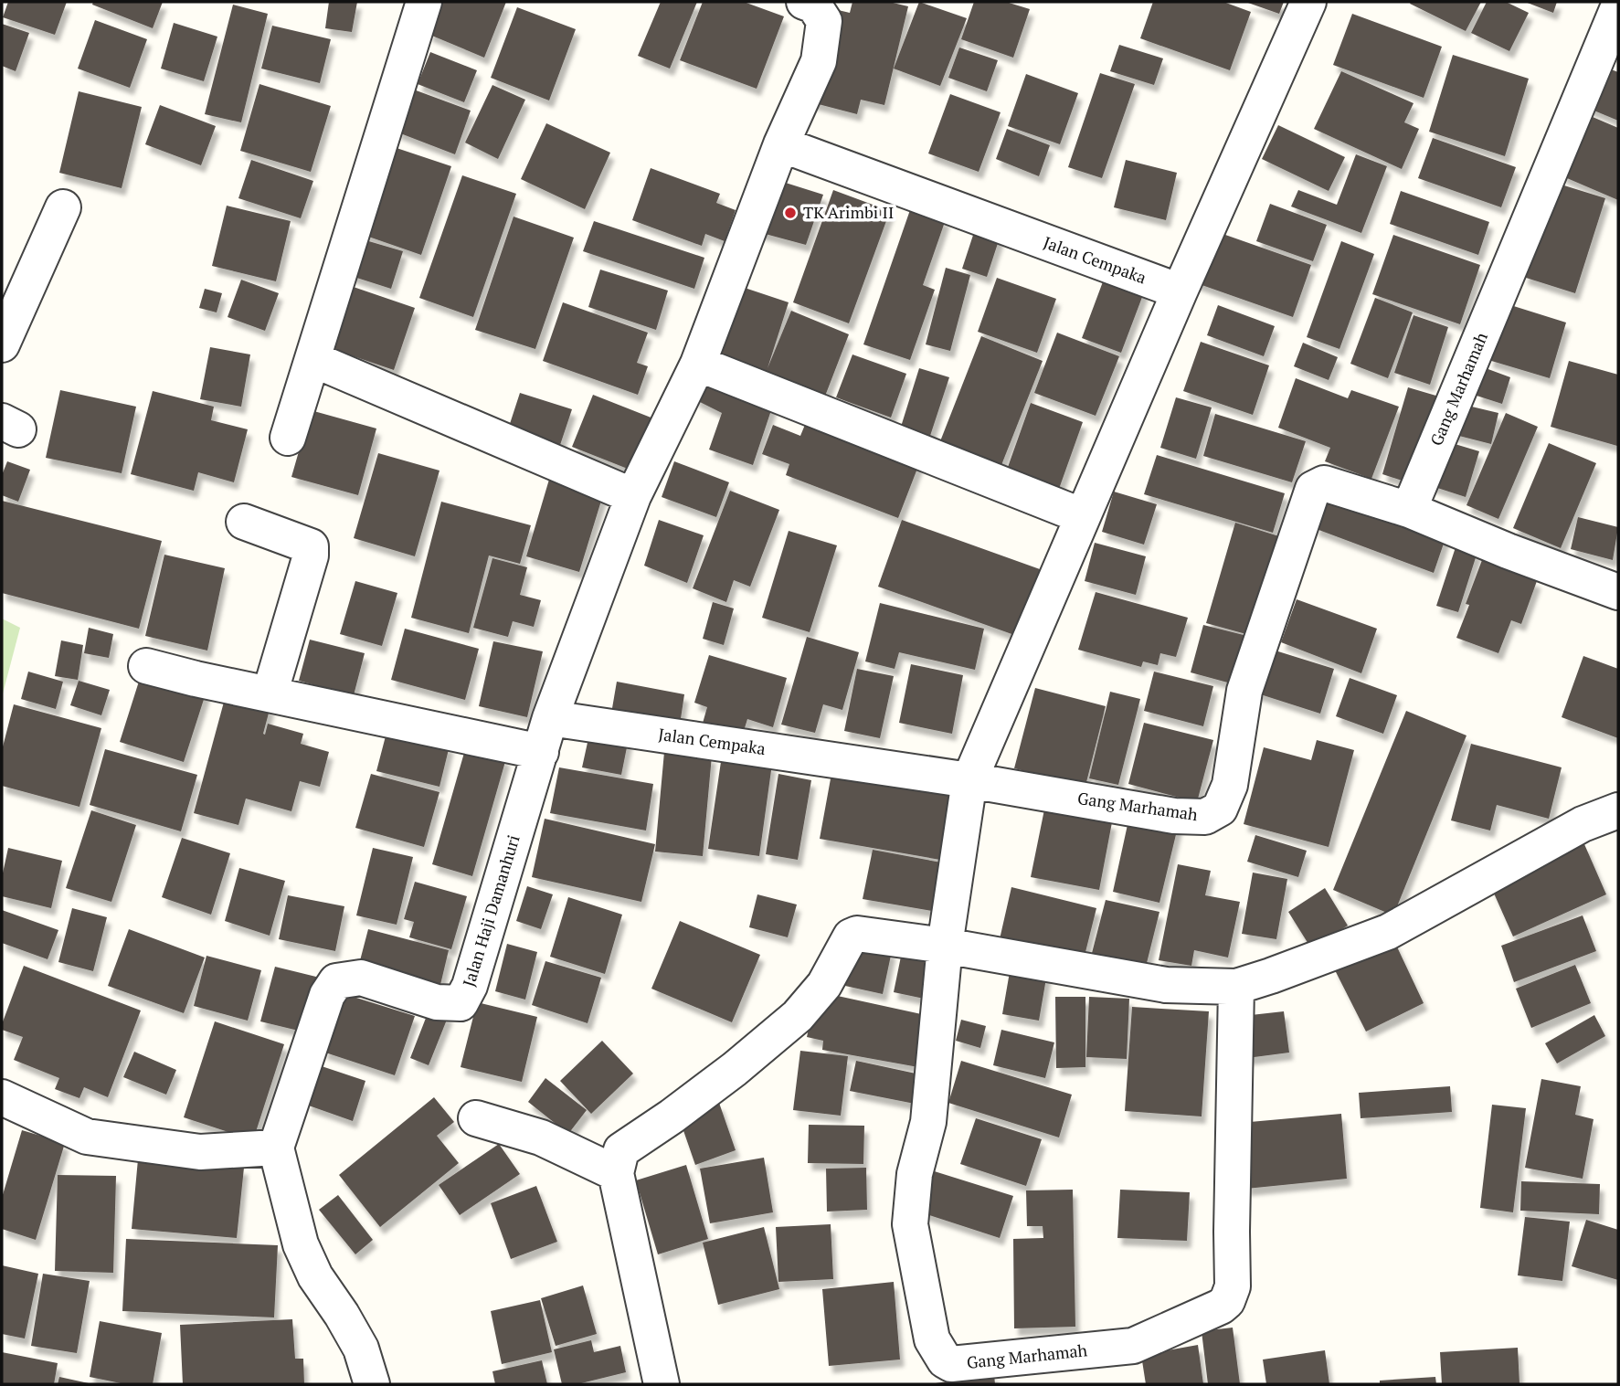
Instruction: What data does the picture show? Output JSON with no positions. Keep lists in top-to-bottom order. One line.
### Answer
{"streets":{"street":["Jalan Cempaka","Gang Marhamah","Jalan Haji Damanhuri"]},"crossings":[["Jalan Cempaka","Gang Marhamah"],["Jalan Cempaka","Jalan Haji Damanhuri"]],"places":["TK Arimbi II"]}
